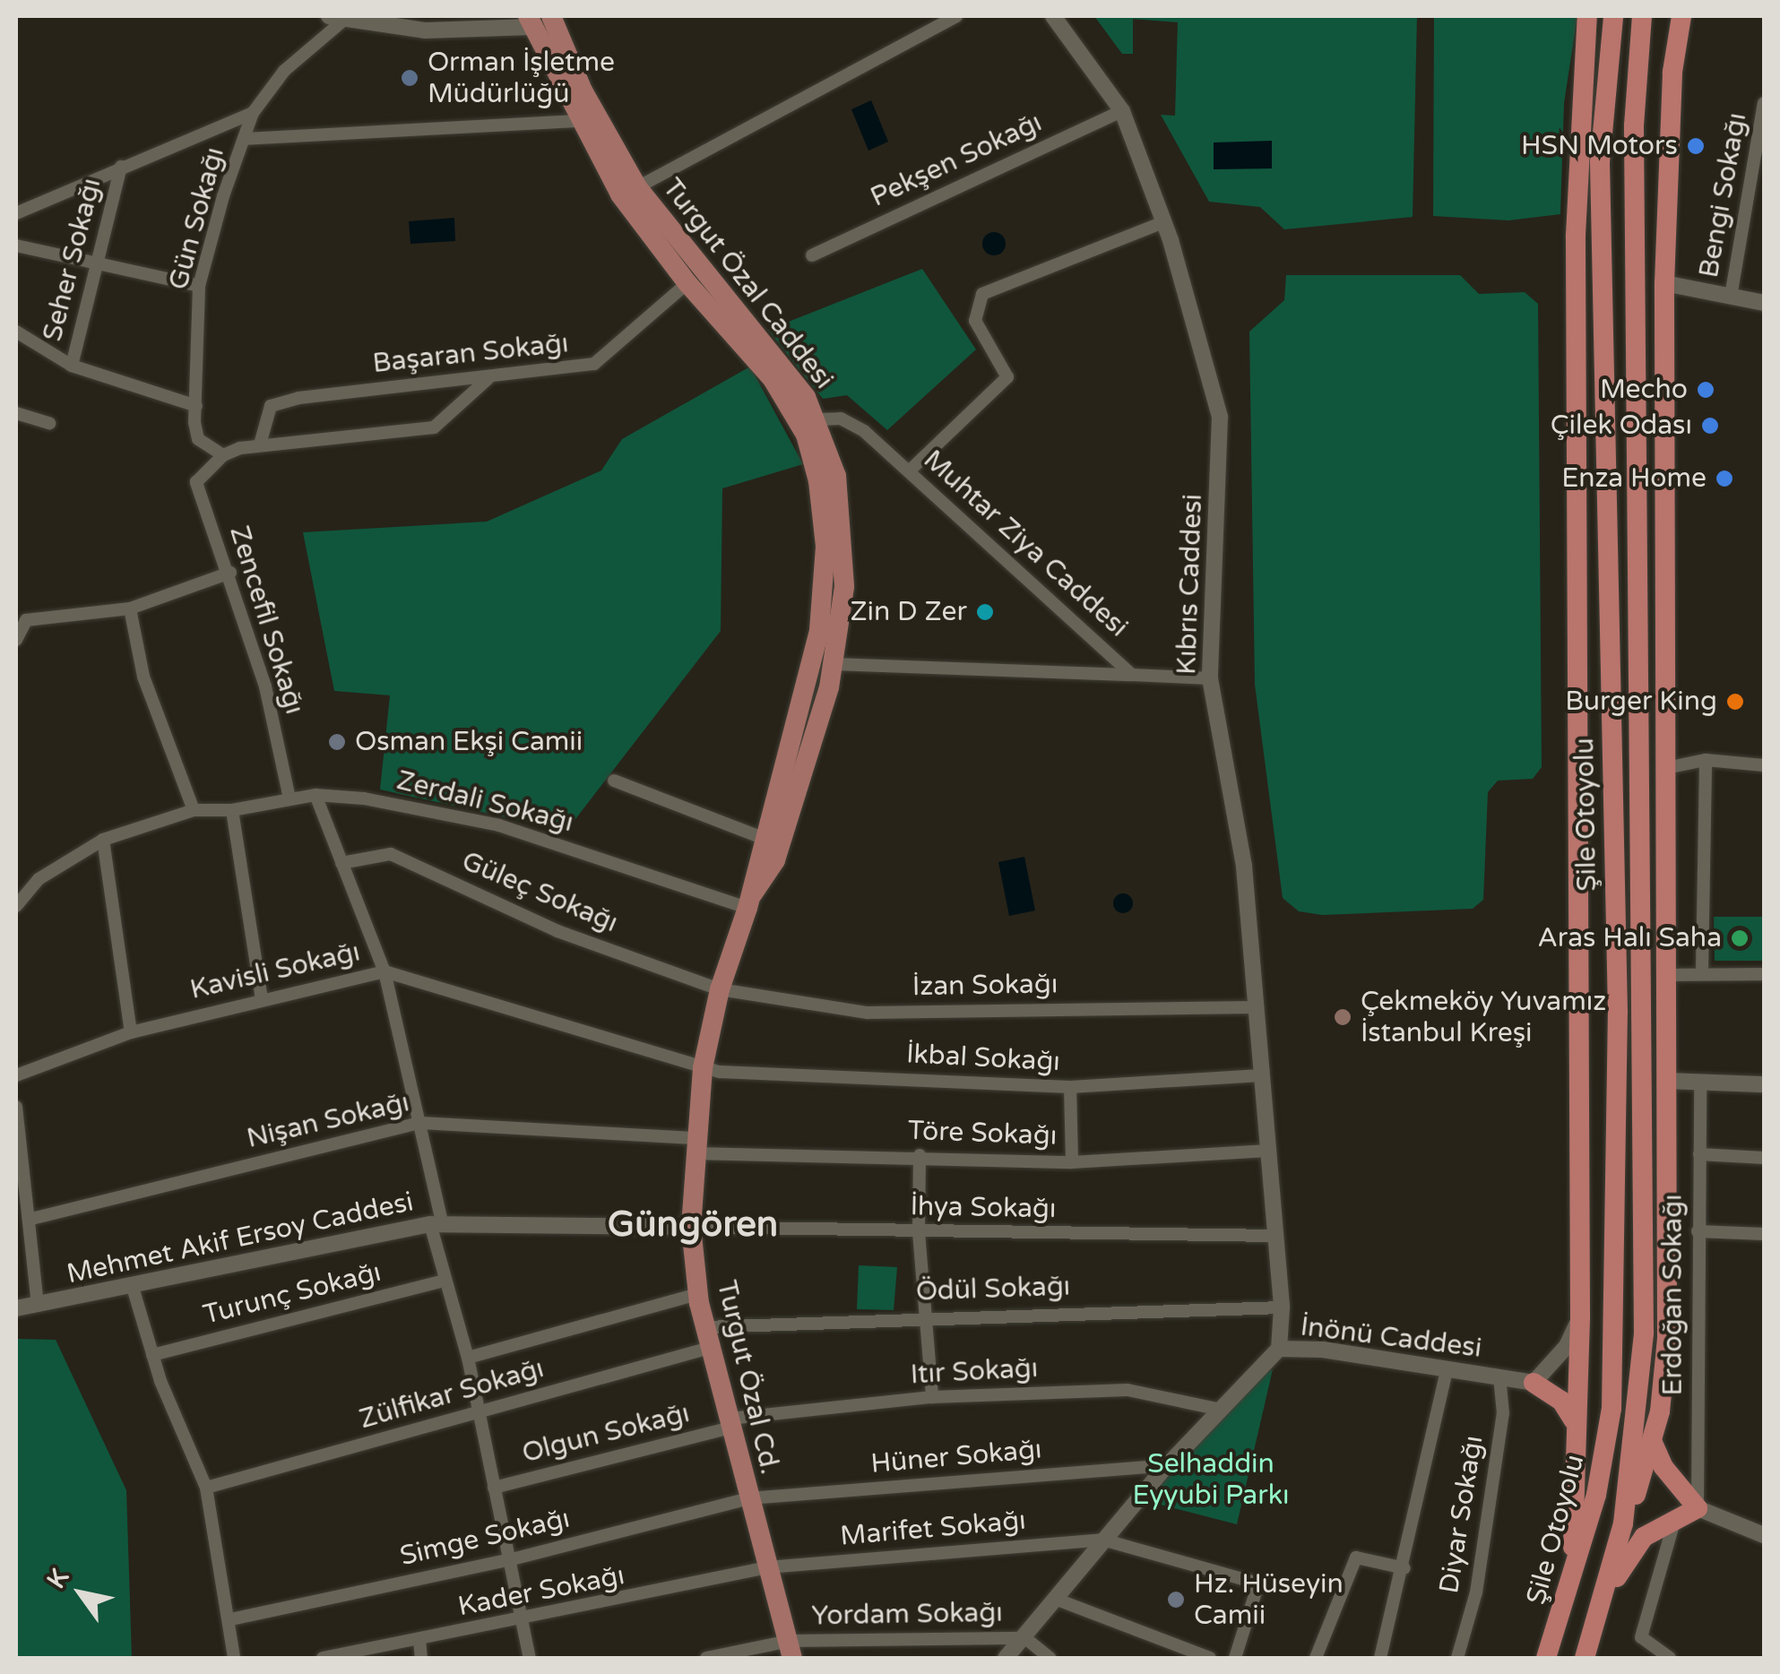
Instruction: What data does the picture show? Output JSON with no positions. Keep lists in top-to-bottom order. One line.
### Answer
{"streets":{"highway":["Şile Otoyolu"],"main road":["Turgut Özal Caddesi","Turgut Özal Cd."],"street":["Pekşen Sokağı","Bengi Sokağı","Gün Sokağı","Seher Sokağı","Başaran Sokağı","Muhtar Ziya Caddesi","Kıbrıs Caddesi","Zencefil Sokağı","Zerdali Sokağı","Güleç Sokağı","Kavisli Sokağı","İzan Sokağı","İkbal Sokağı","Nişan Sokağı","Töre Sokağı","İhya Sokağı","Mehmet Akif Ersoy Caddesi","Ödül Sokağı","Turunç Sokağı","Erdoğan Sokağı","İnönü Caddesi","Itır Sokağı","Zülfikar Sokağı","Olgun Sokağı","Hüner Sokağı","Diyar Sokağı","Marifet Sokağı","Simge Sokağı","Kader Sokağı","Yordam Sokağı"]},"crossings":[["Pekşen Sokağı","Kıbrıs Caddesi"],["Gün Sokağı","Zencefil Sokağı"],["Turgut Özal Caddesi","Başaran Sokağı"],["Turgut Özal Caddesi","Muhtar Ziya Caddesi"],["Turgut Özal Caddesi","Zerdali Sokağı"],["Turgut Özal Caddesi","Turgut Özal Cd."],["Muhtar Ziya Caddesi","Kıbrıs Caddesi"],["Kıbrıs Caddesi","İzan Sokağı"],["Kıbrıs Caddesi","İkbal Sokağı"],["Kıbrıs Caddesi","Töre Sokağı"],["Kıbrıs Caddesi","İhya Sokağı"],["Kıbrıs Caddesi","Ödül Sokağı"],["Kıbrıs Caddesi","İnönü Caddesi"],["Zencefil Sokağı","Zerdali Sokağı"],["Zerdali Sokağı","Turgut Özal Cd."],["Güleç Sokağı","İzan Sokağı"],["Güleç Sokağı","Turgut Özal Cd."],["Kavisli Sokağı","İkbal Sokağı"],["Kavisli Sokağı","Turgut Özal Cd."],["İzan Sokağı","Turgut Özal Cd."],["İkbal Sokağı","Turgut Özal Cd."],["Nişan Sokağı","Töre Sokağı"],["Nişan Sokağı","Turgut Özal Cd."],["Töre Sokağı","Turgut Özal Cd."],["İhya Sokağı","Mehmet Akif Ersoy Caddesi"],["İhya Sokağı","Turgut Özal Cd."],["Mehmet Akif Ersoy Caddesi","Turgut Özal Cd."],["Ödül Sokağı","Turgut Özal Cd."],["Ödül Sokağı","Zülfikar Sokağı"],["İnönü Caddesi","Itır Sokağı"],["İnönü Caddesi","Hüner Sokağı"],["İnönü Caddesi","Diyar Sokağı"],["İnönü Caddesi","Marifet Sokağı"],["İnönü Caddesi","Yordam Sokağı"],["Itır Sokağı","Turgut Özal Cd."],["Itır Sokağı","Olgun Sokağı"],["Turgut Özal Cd.","Zülfikar Sokağı"],["Turgut Özal Cd.","Olgun Sokağı"],["Turgut Özal Cd.","Hüner Sokağı"],["Turgut Özal Cd.","Marifet Sokağı"],["Turgut Özal Cd.","Simge Sokağı"],["Turgut Özal Cd.","Kader Sokağı"],["Turgut Özal Cd.","Yordam Sokağı"],["Hüner Sokağı","Simge Sokağı"],["Marifet Sokağı","Kader Sokağı"]],"districts":["Güngören"],"parks":["Selhaddin Eyyubi Parkı"],"places":["Orman İşletme Müdürlüğü","HSN Motors","Mecho","Çilek Odası","Enza Home","Zin D Zer","Burger King","Osman Ekşi Camii","Aras Halı Saha","Çekmeköy Yuvamız İstanbul Kreşi","Hz. Hüseyin Camii"],"north":"top left"}
